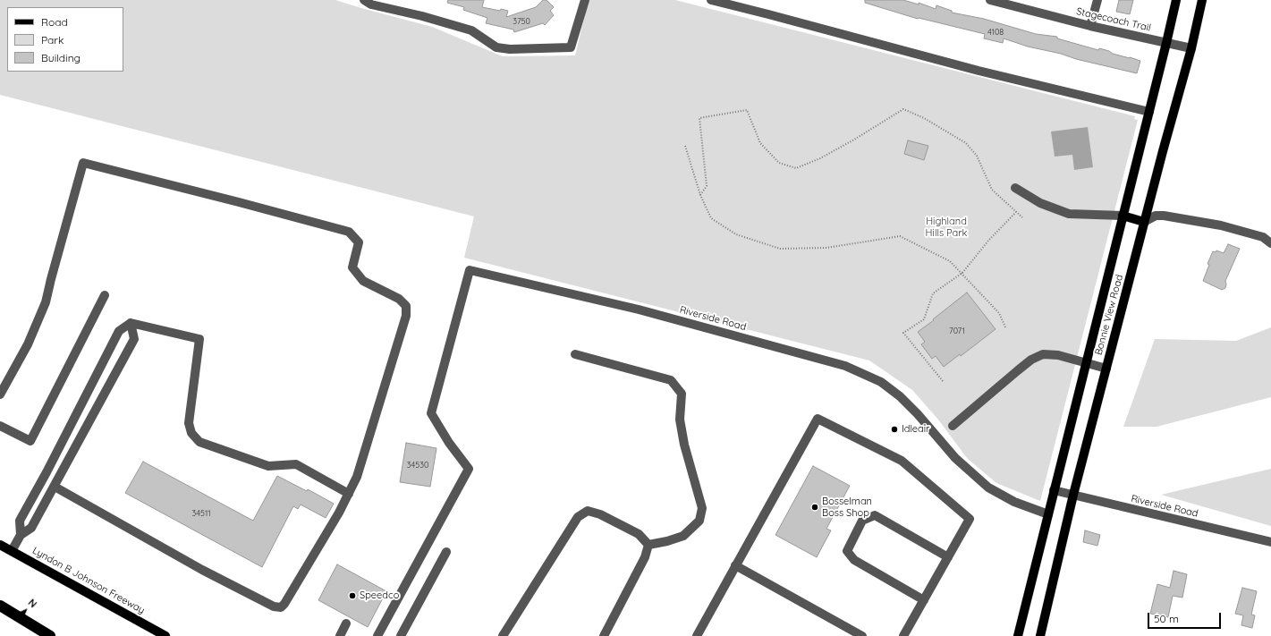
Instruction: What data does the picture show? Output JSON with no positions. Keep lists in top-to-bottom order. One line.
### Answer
{"streets":{"main road":["Bonnie View Road","Lyndon B Johnson Freeway"],"street":["Stagecoach Trail","Riverside Road"]},"crossings":[["Stagecoach Trail","Bonnie View Road"],["Bonnie View Road","Riverside Road"]],"parks":["Highland Hills Park"],"places":["Idleair","Bosselman Boss Shop","Speedco"],"house_numbers":["3750","4108","7071","34530","34511"],"legend":["Road","Park","Building"],"scale_bar":"50 m","north":"top right"}
